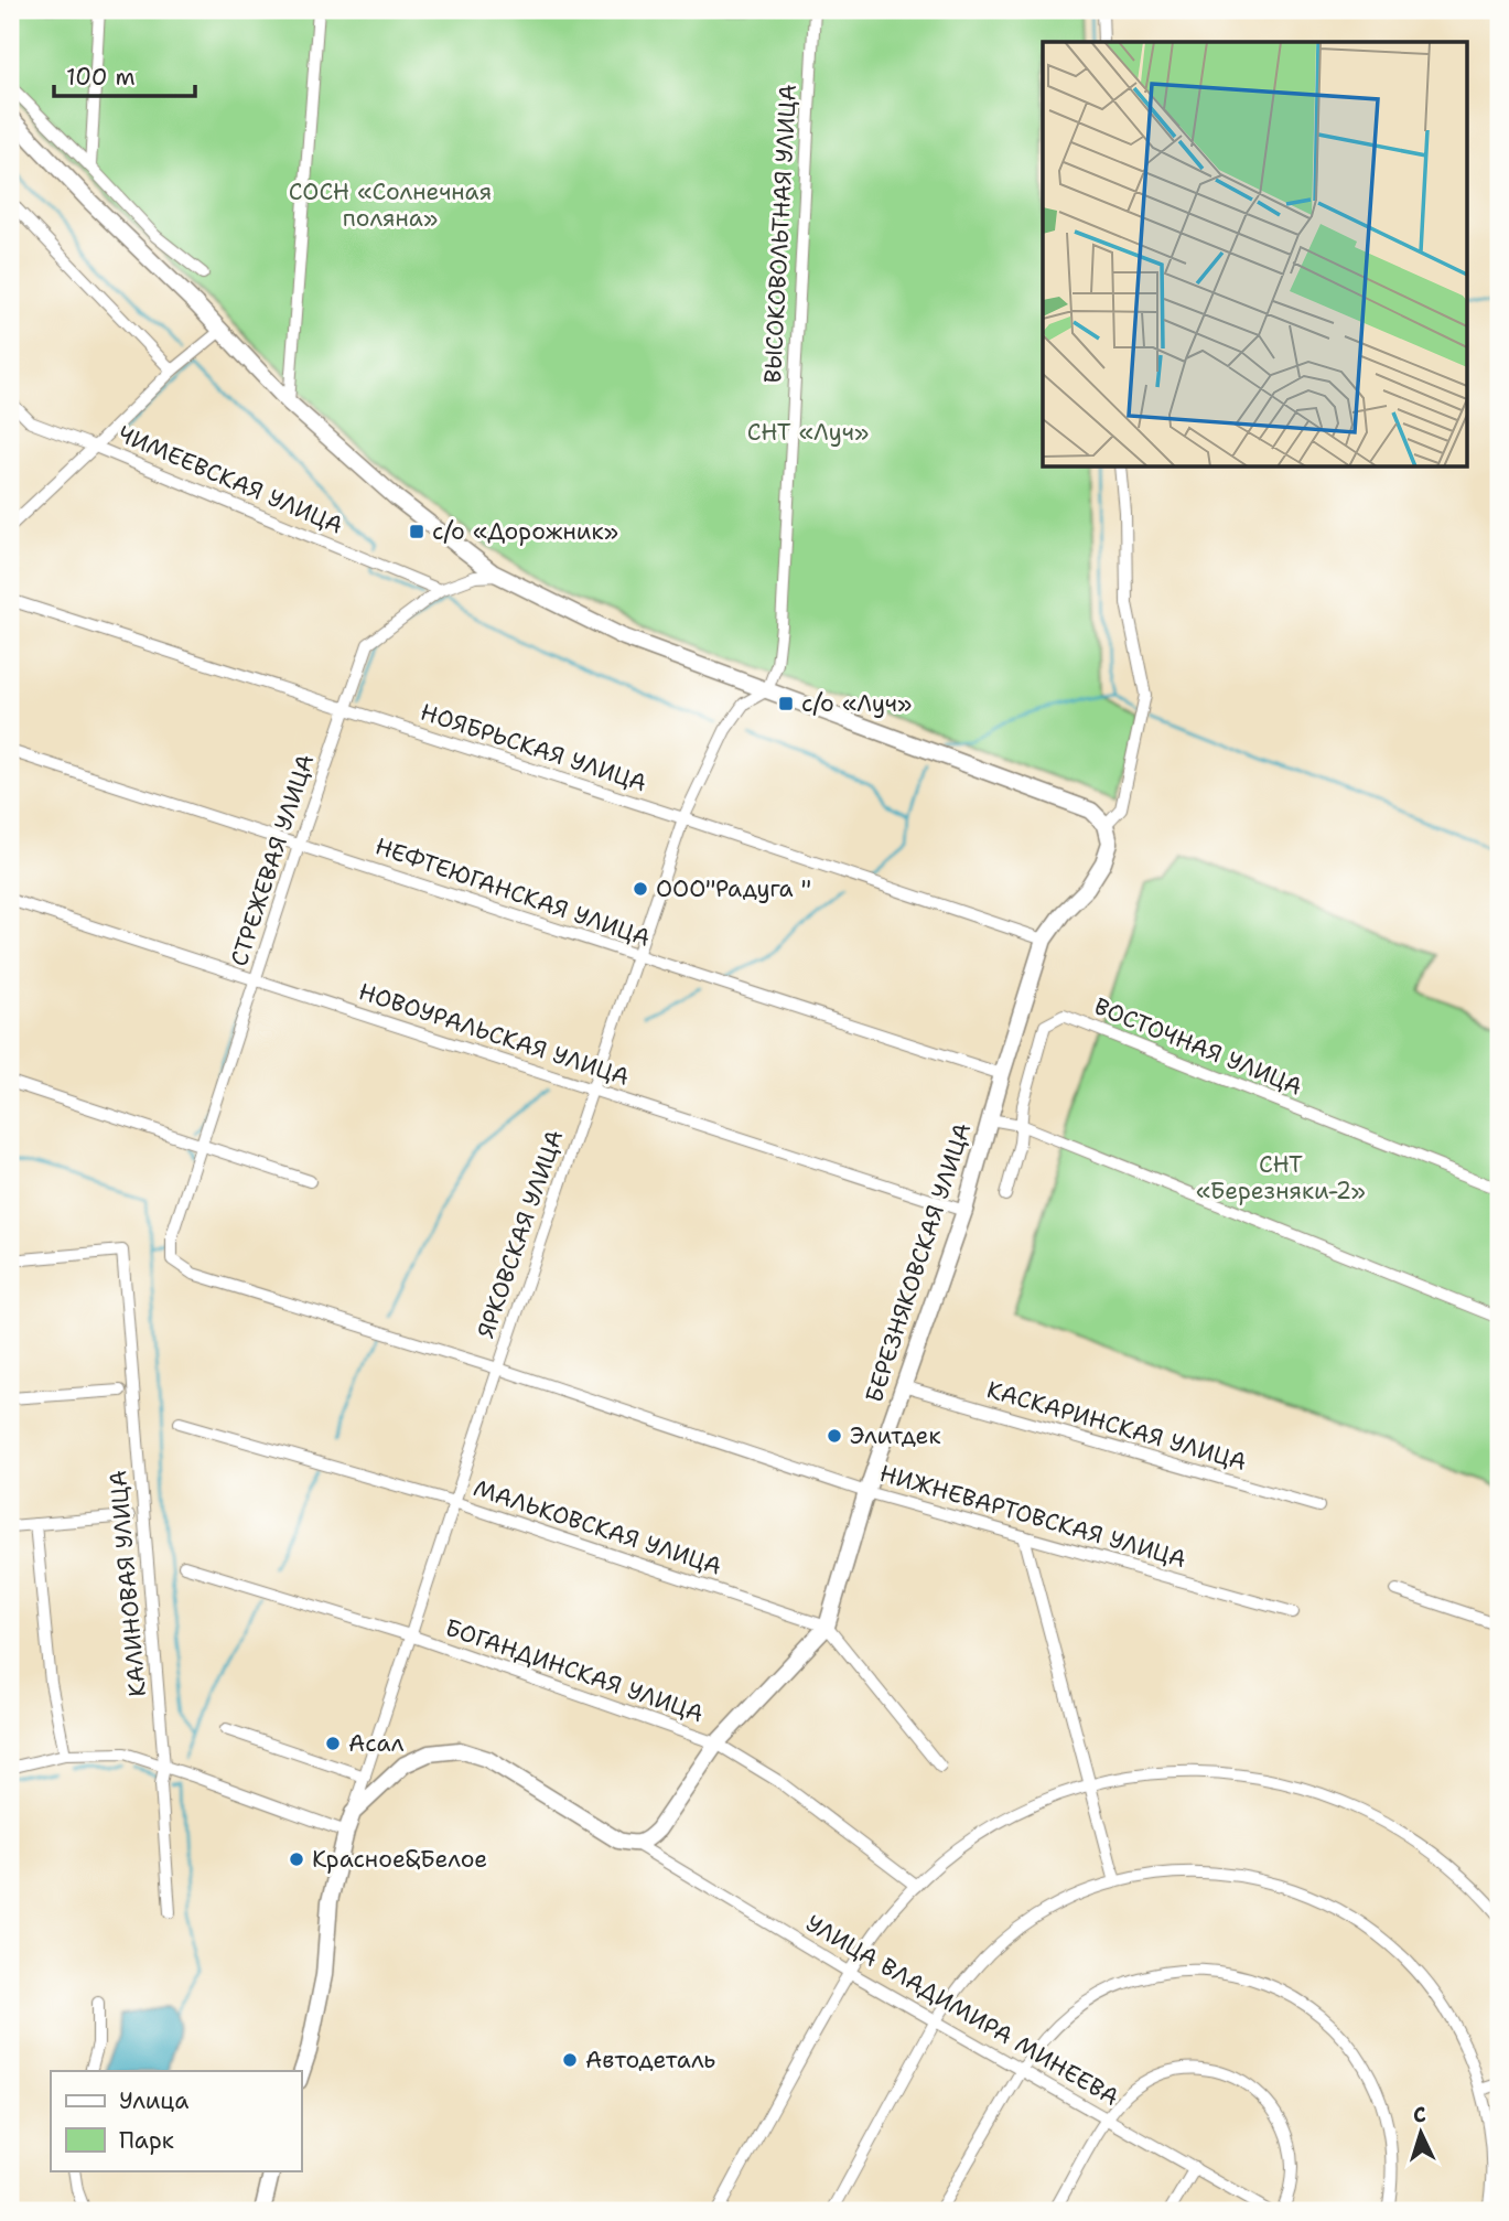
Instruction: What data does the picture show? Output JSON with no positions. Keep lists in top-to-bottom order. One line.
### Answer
{"streets":{"street":["ВЫСОКОВОЛЬТНАЯ УЛИЦА","ЧИМЕЕВСКАЯ УЛИЦА","НОЯБРЬСКАЯ УЛИЦА","СТРЕЖЕВАЯ УЛИЦА","НЕФТЕЮГАНСКАЯ УЛИЦА","НОВОУРАЛЬСКАЯ УЛИЦА","ВОСТОЧНАЯ УЛИЦА","ЯРКОВСКАЯ УЛИЦА","БЕРЕЗНЯКОВСКАЯ УЛИЦА","КАСКАРИНСКАЯ УЛИЦА","НИЖНЕВАРТОВСКАЯ УЛИЦА","МАЛЬКОВСКАЯ УЛИЦА","КАЛИНОВАЯ УЛИЦА","БОГАНДИНСКАЯ УЛИЦА","УЛИЦА ВЛАДИМИРА МИНЕЕВА"]},"crossings":[["ВЫСОКОВОЛЬТНАЯ УЛИЦА","ЯРКОВСКАЯ УЛИЦА"],["ЧИМЕЕВСКАЯ УЛИЦА","СТРЕЖЕВАЯ УЛИЦА"],["НОЯБРЬСКАЯ УЛИЦА","СТРЕЖЕВАЯ УЛИЦА"],["НОЯБРЬСКАЯ УЛИЦА","ЯРКОВСКАЯ УЛИЦА"],["НОЯБРЬСКАЯ УЛИЦА","БЕРЕЗНЯКОВСКАЯ УЛИЦА"],["СТРЕЖЕВАЯ УЛИЦА","НЕФТЕЮГАНСКАЯ УЛИЦА"],["СТРЕЖЕВАЯ УЛИЦА","НОВОУРАЛЬСКАЯ УЛИЦА"],["СТРЕЖЕВАЯ УЛИЦА","НИЖНЕВАРТОВСКАЯ УЛИЦА"],["НЕФТЕЮГАНСКАЯ УЛИЦА","ЯРКОВСКАЯ УЛИЦА"],["НЕФТЕЮГАНСКАЯ УЛИЦА","БЕРЕЗНЯКОВСКАЯ УЛИЦА"],["НОВОУРАЛЬСКАЯ УЛИЦА","ЯРКОВСКАЯ УЛИЦА"],["НОВОУРАЛЬСКАЯ УЛИЦА","БЕРЕЗНЯКОВСКАЯ УЛИЦА"],["ЯРКОВСКАЯ УЛИЦА","НИЖНЕВАРТОВСКАЯ УЛИЦА"],["ЯРКОВСКАЯ УЛИЦА","МАЛЬКОВСКАЯ УЛИЦА"],["ЯРКОВСКАЯ УЛИЦА","БОГАНДИНСКАЯ УЛИЦА"],["БЕРЕЗНЯКОВСКАЯ УЛИЦА","КАСКАРИНСКАЯ УЛИЦА"],["БЕРЕЗНЯКОВСКАЯ УЛИЦА","НИЖНЕВАРТОВСКАЯ УЛИЦА"],["БЕРЕЗНЯКОВСКАЯ УЛИЦА","МАЛЬКОВСКАЯ УЛИЦА"],["БЕРЕЗНЯКОВСКАЯ УЛИЦА","БОГАНДИНСКАЯ УЛИЦА"],["БЕРЕЗНЯКОВСКАЯ УЛИЦА","УЛИЦА ВЛАДИМИРА МИНЕЕВА"]],"parks":["СОСН «Солнечная поляна»","СНТ «Луч»","СНТ «Березняки-2»"],"places":{"transit":["с/о «Дорожник»","с/о «Луч»"],"other":["ООО\"Радуга \"","Элитдек","Асал","Красное&Белое","Автодеталь"]},"legend":["Улица","Парк"],"scale_bar":"100 m","north":"top"}
